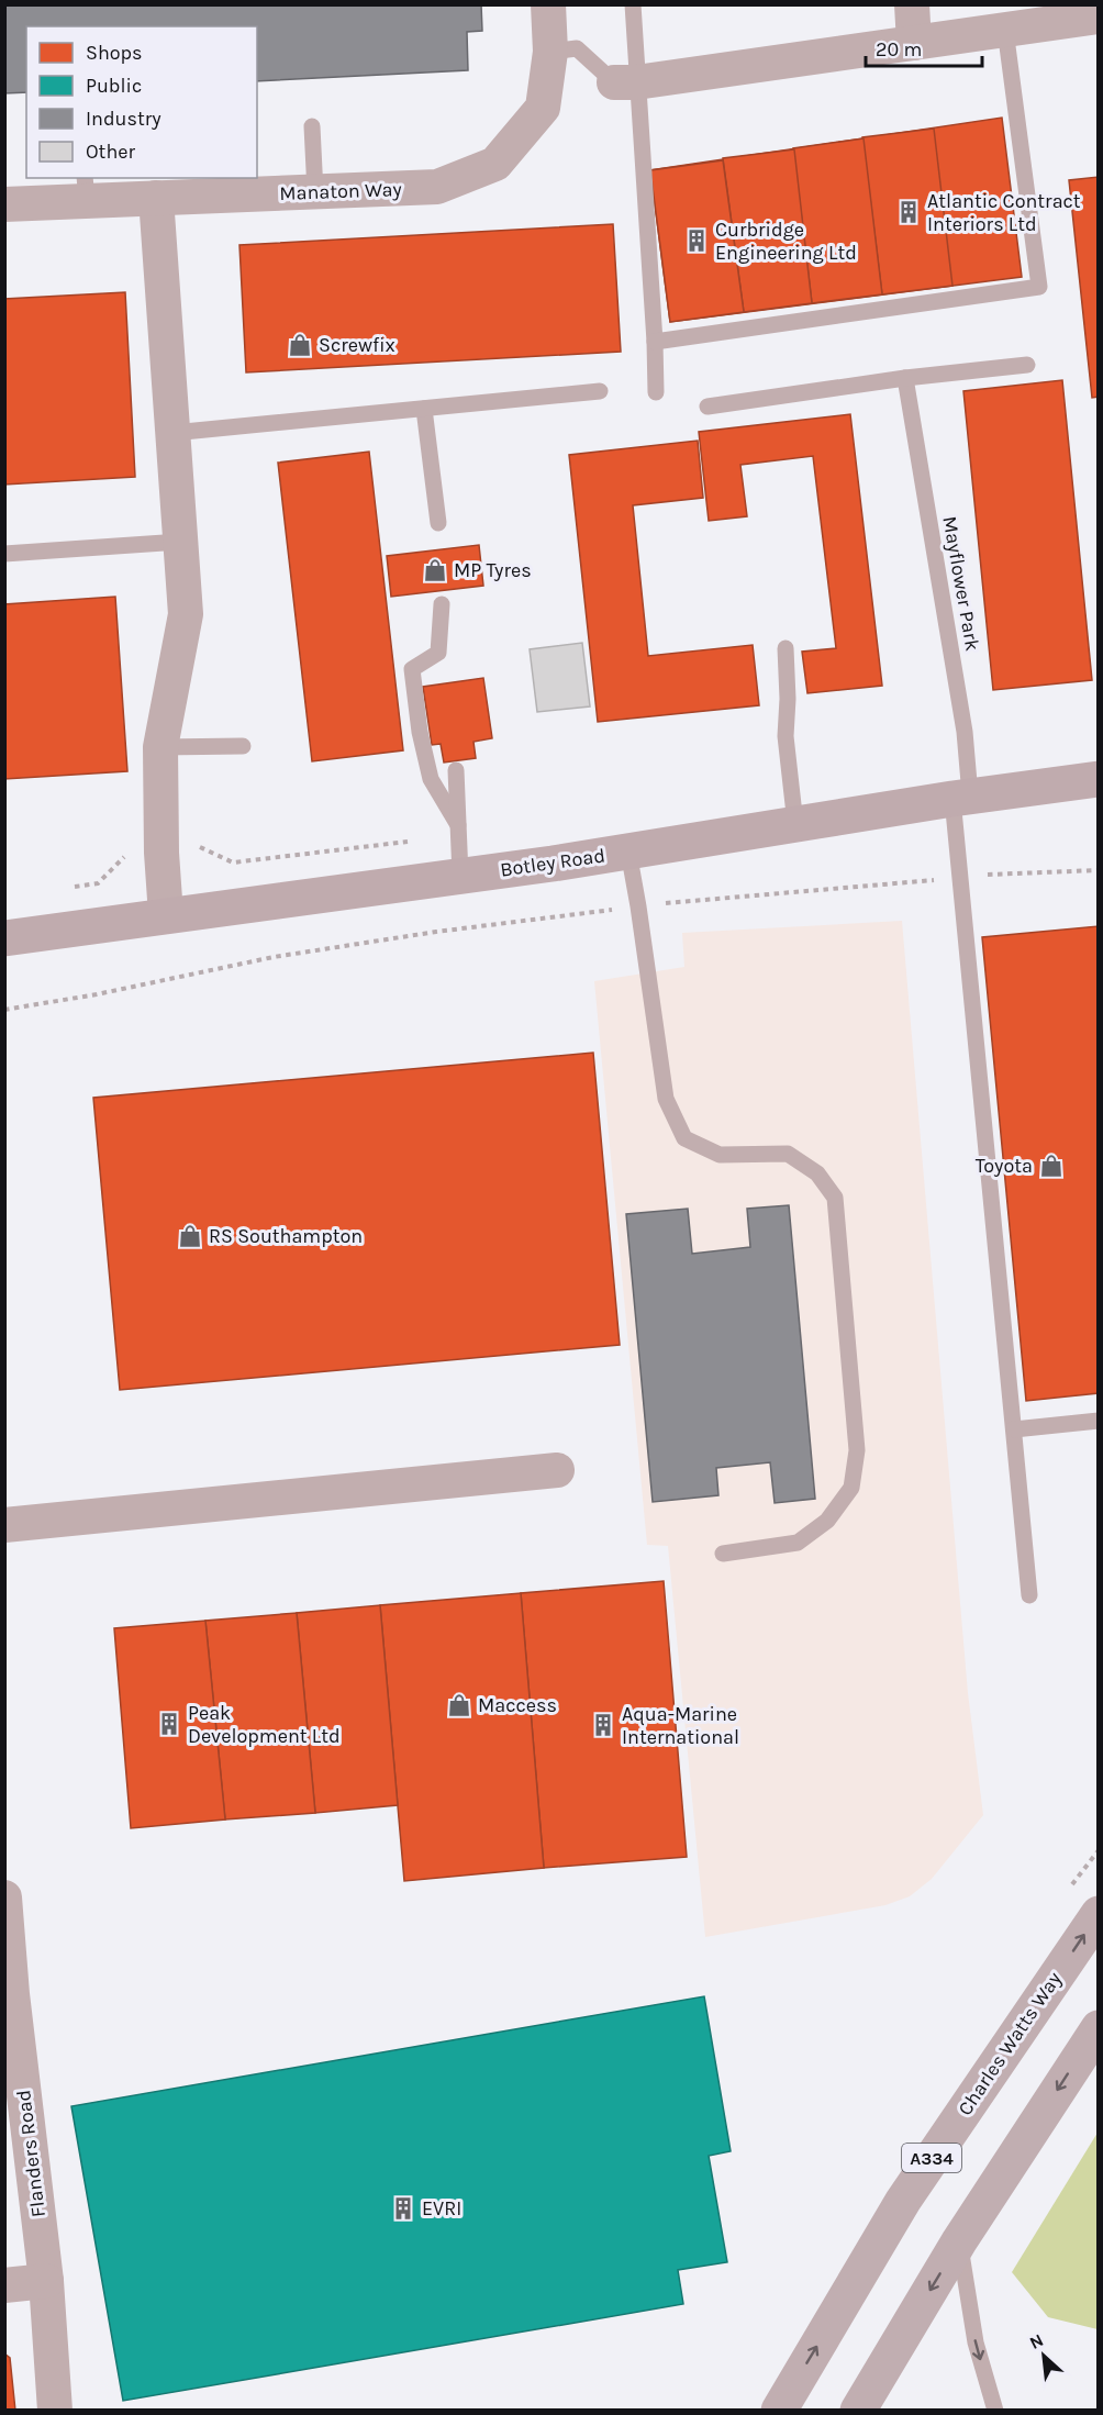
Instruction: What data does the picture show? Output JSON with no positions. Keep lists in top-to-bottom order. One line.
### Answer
{"streets":{"main road":["Botley Road","Charles Watts Way","A334"],"street":["Manaton Way","Flanders Road"],"lane":["Mayflower Park"]},"crossings":[["Mayflower Park","Botley Road"]],"places":{"building":["Atlantic Contract Interiors Ltd","Curbridge Engineering Ltd","Peak Development Ltd","Aqua-Marine International","EVRI"],"shop":["Screwfix","MP Tyres","Toyota","RS Southampton","Maccess"]},"legend":["Shops","Public","Industry","Other"],"scale_bar":"20 m","north":"top left"}
